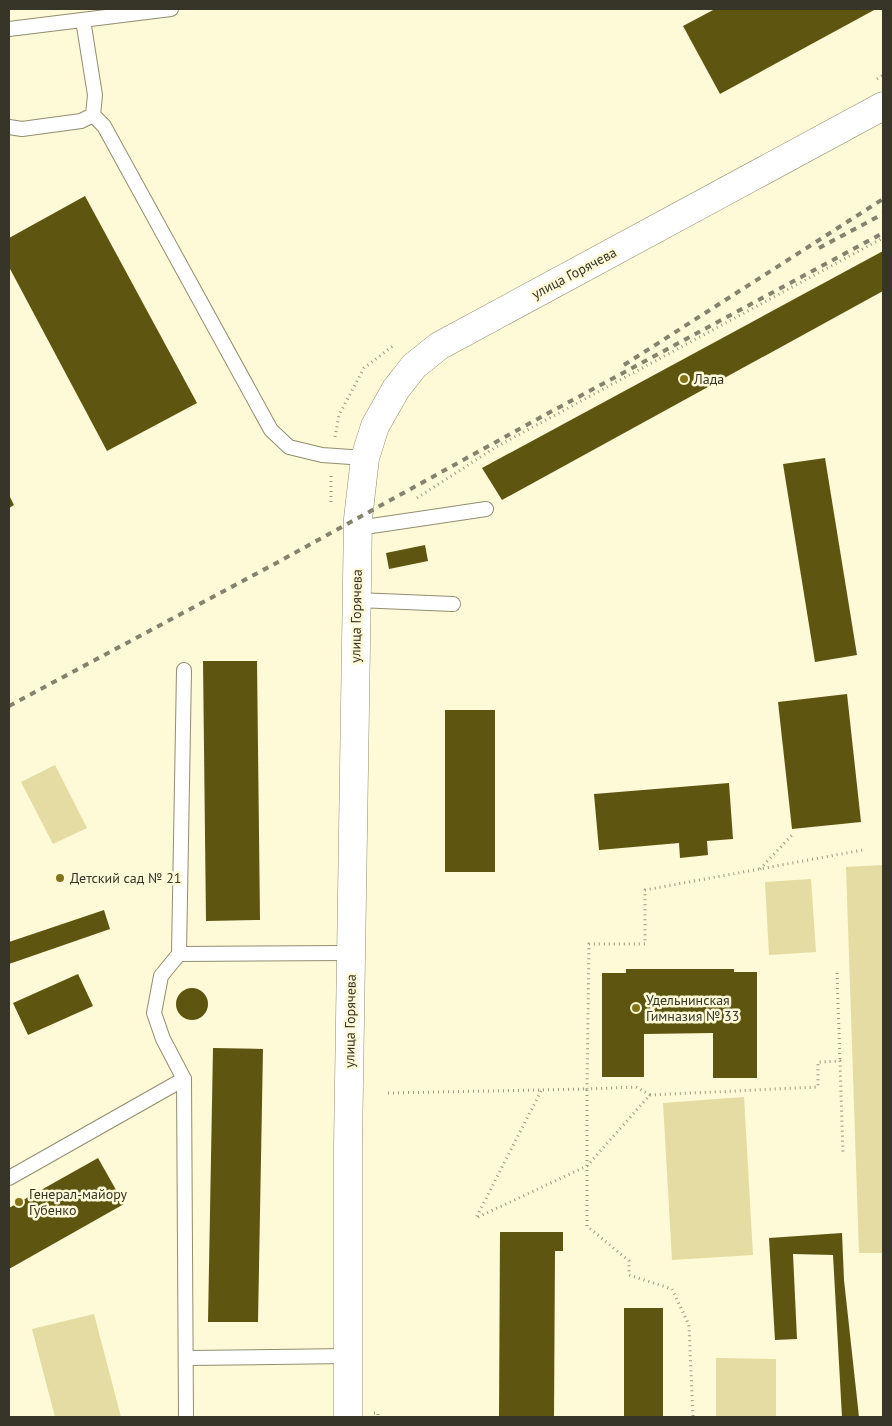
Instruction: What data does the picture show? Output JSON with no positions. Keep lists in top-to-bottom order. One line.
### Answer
{"streets":{"main road":["улица Горячева"]},"places":["Лада","Детский сад № 21","Удельнинская Гимназия № 33","Генерал-майору Губенко"]}
